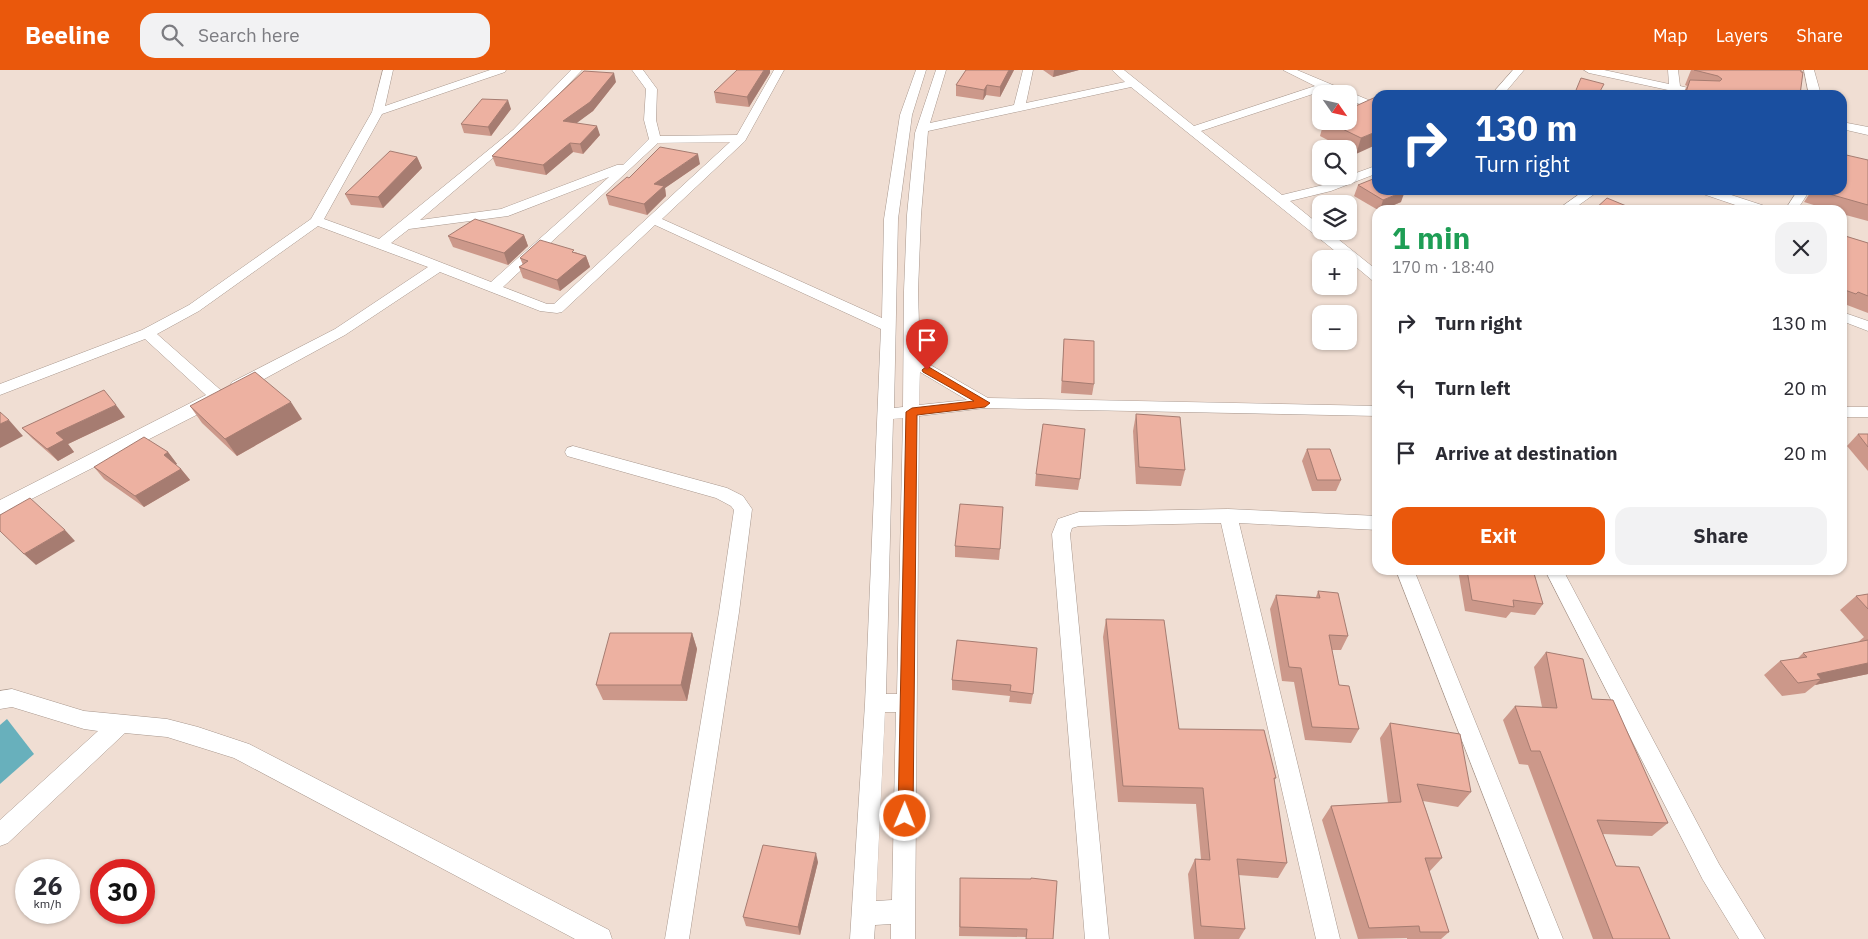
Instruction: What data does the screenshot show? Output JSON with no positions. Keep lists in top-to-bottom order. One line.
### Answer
{"north":"bottom right","page":{"header":"Beeline","search":"Search here","nav":["Map","Layers","Share"],"map_buttons":["+","−"],"turn":["130 m","Turn right"],"heading":["1 min","170 m · 18:40"],"list":[{"name":"Turn right","value":"130 m"},{"name":"Turn left","value":"20 m"},{"name":"Arrive at destination","value":"20 m"}],"buttons":["Exit","Share"],"speed":"26 km/h","limit":"30"}}
